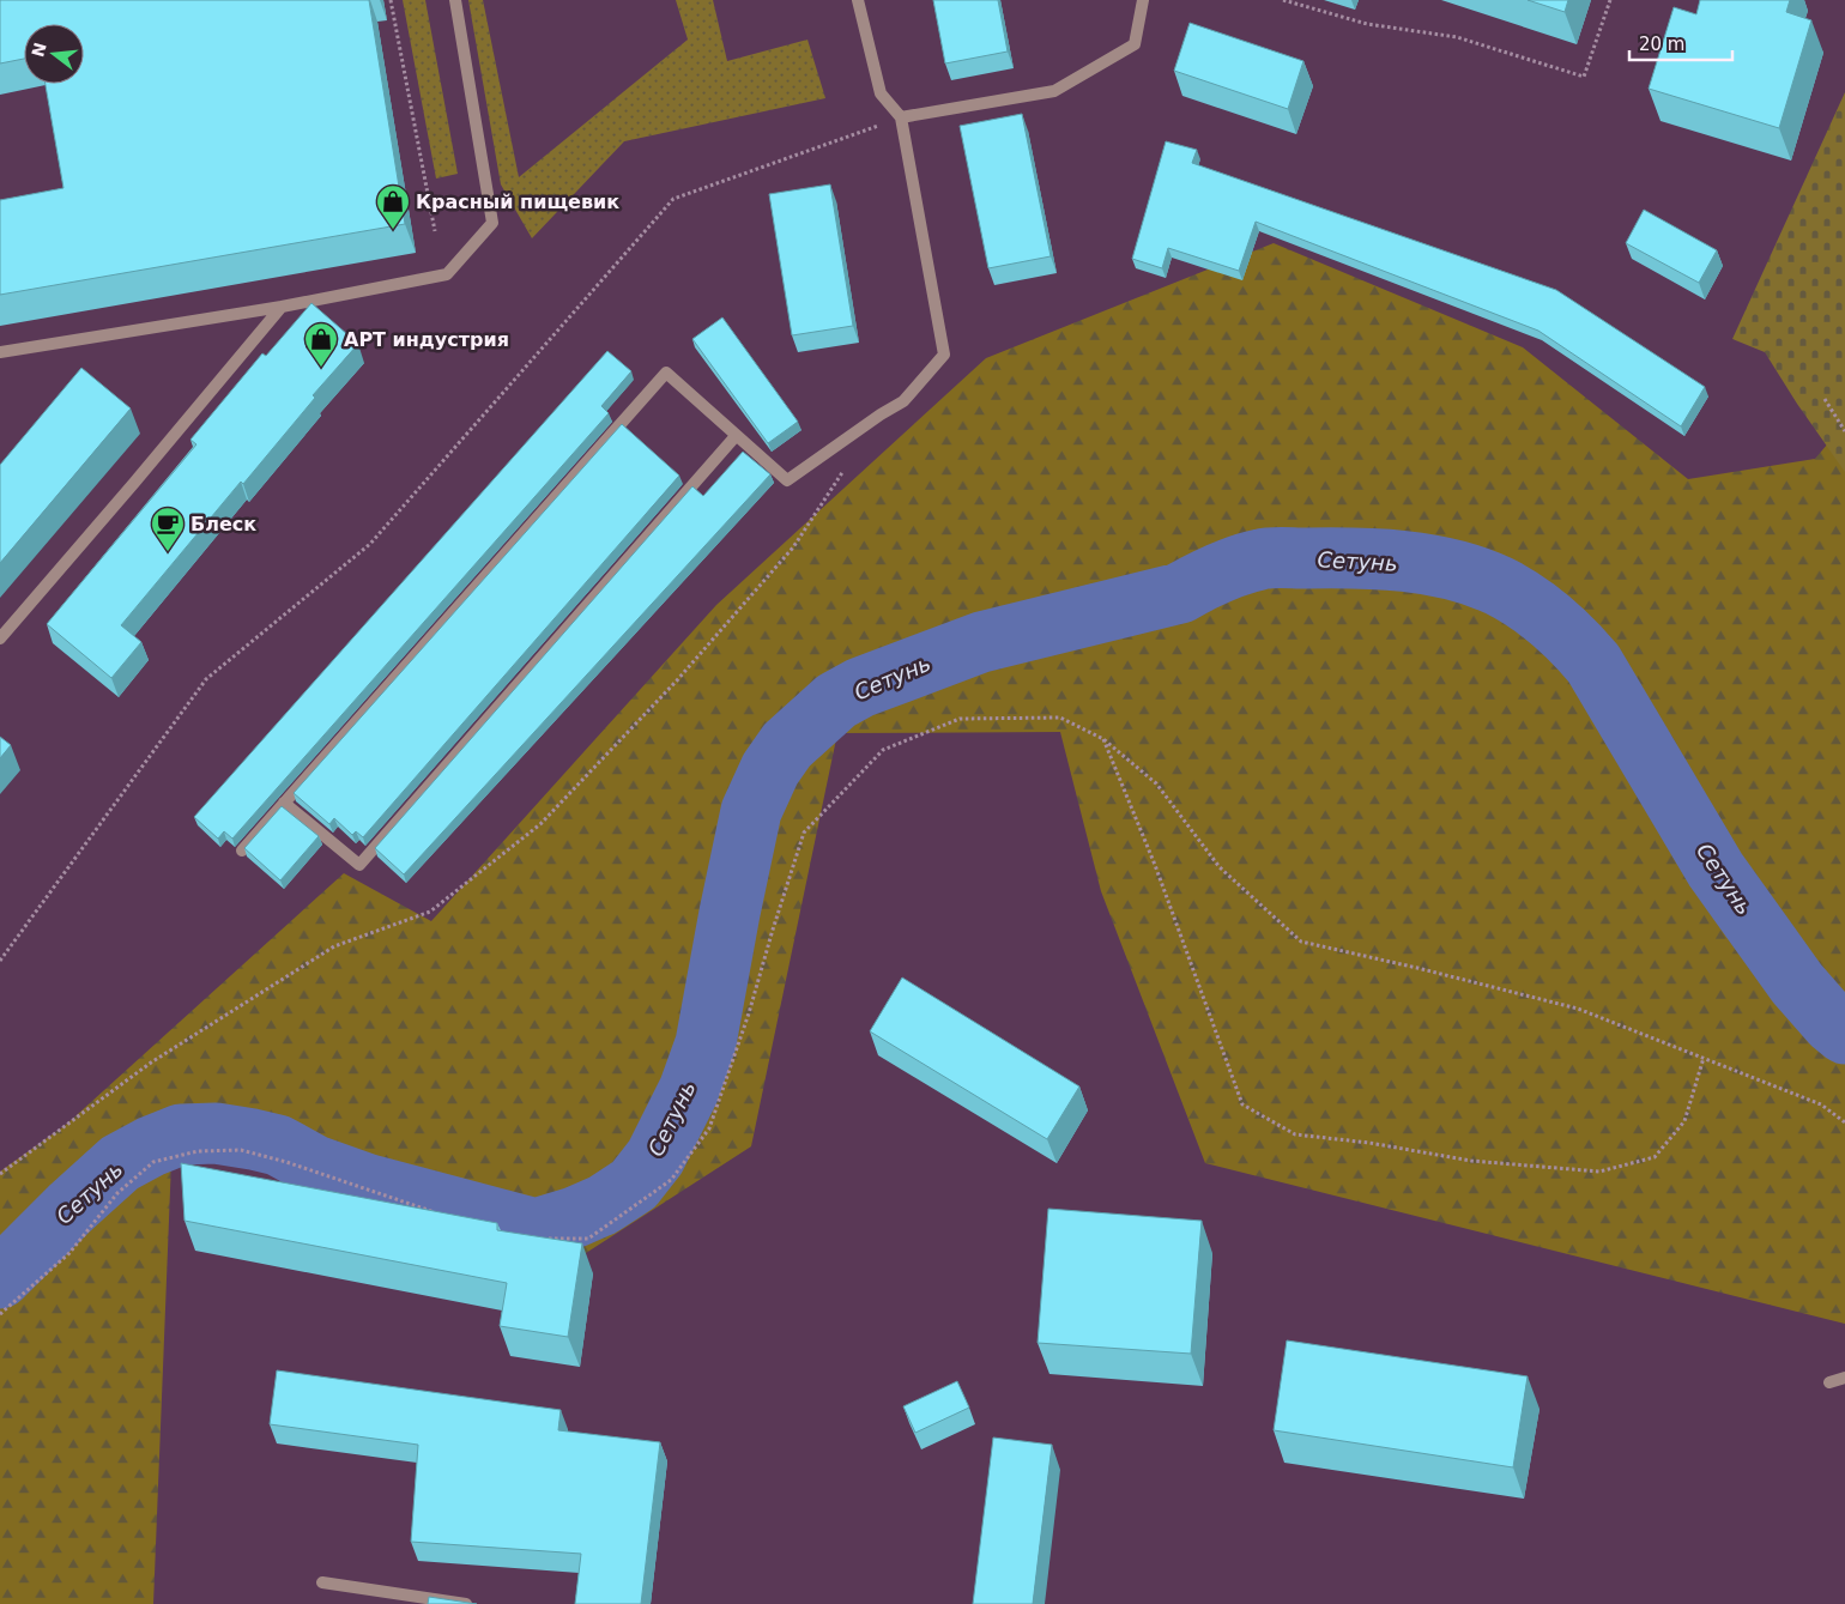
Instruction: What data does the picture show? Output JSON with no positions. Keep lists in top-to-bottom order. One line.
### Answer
{"water":["Сетунь"],"places":{"shop":["Красный пищевик","АРТ индустрия"],"cafe":["Блеск"]},"scale_bar":"20 m","north":"left"}
